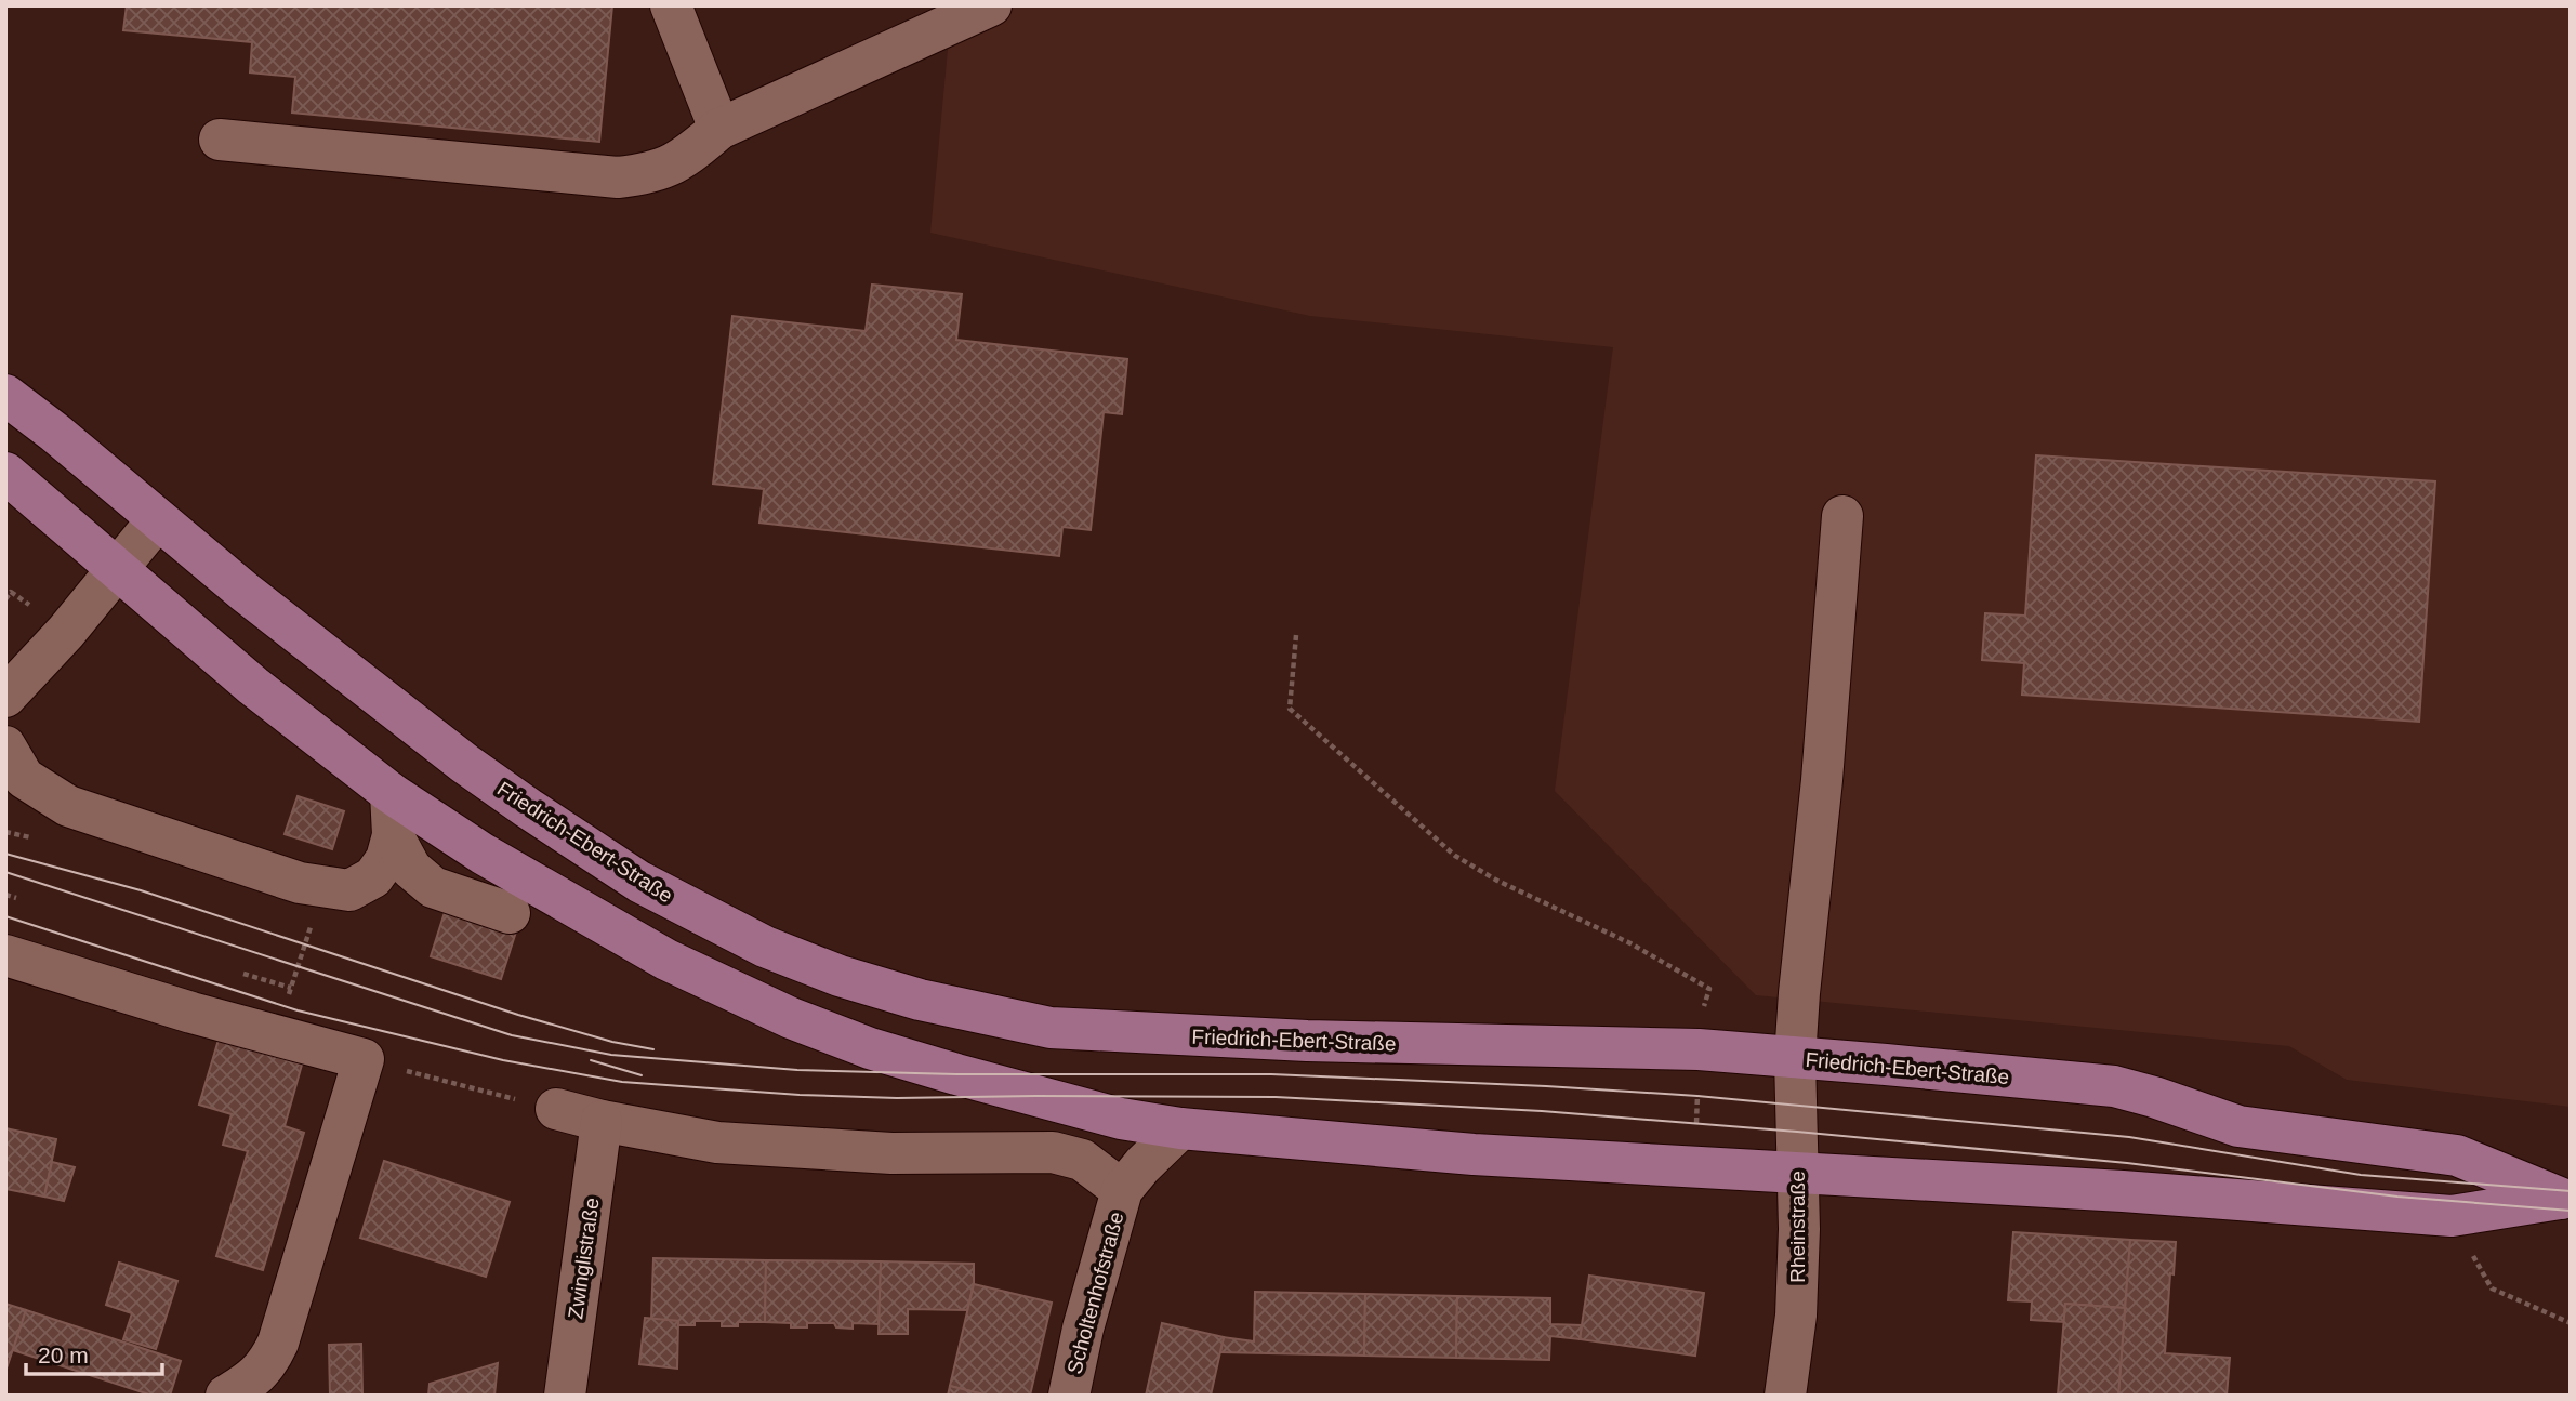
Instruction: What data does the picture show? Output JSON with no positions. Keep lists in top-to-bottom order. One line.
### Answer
{"streets":{"main road":["Friedrich-Ebert-Straße"],"street":["Rheinstraße","Zwinglistraße","Scholtenhofstraße"]},"crossings":[["Friedrich-Ebert-Straße","Rheinstraße"]],"scale_bar":"20 m"}
